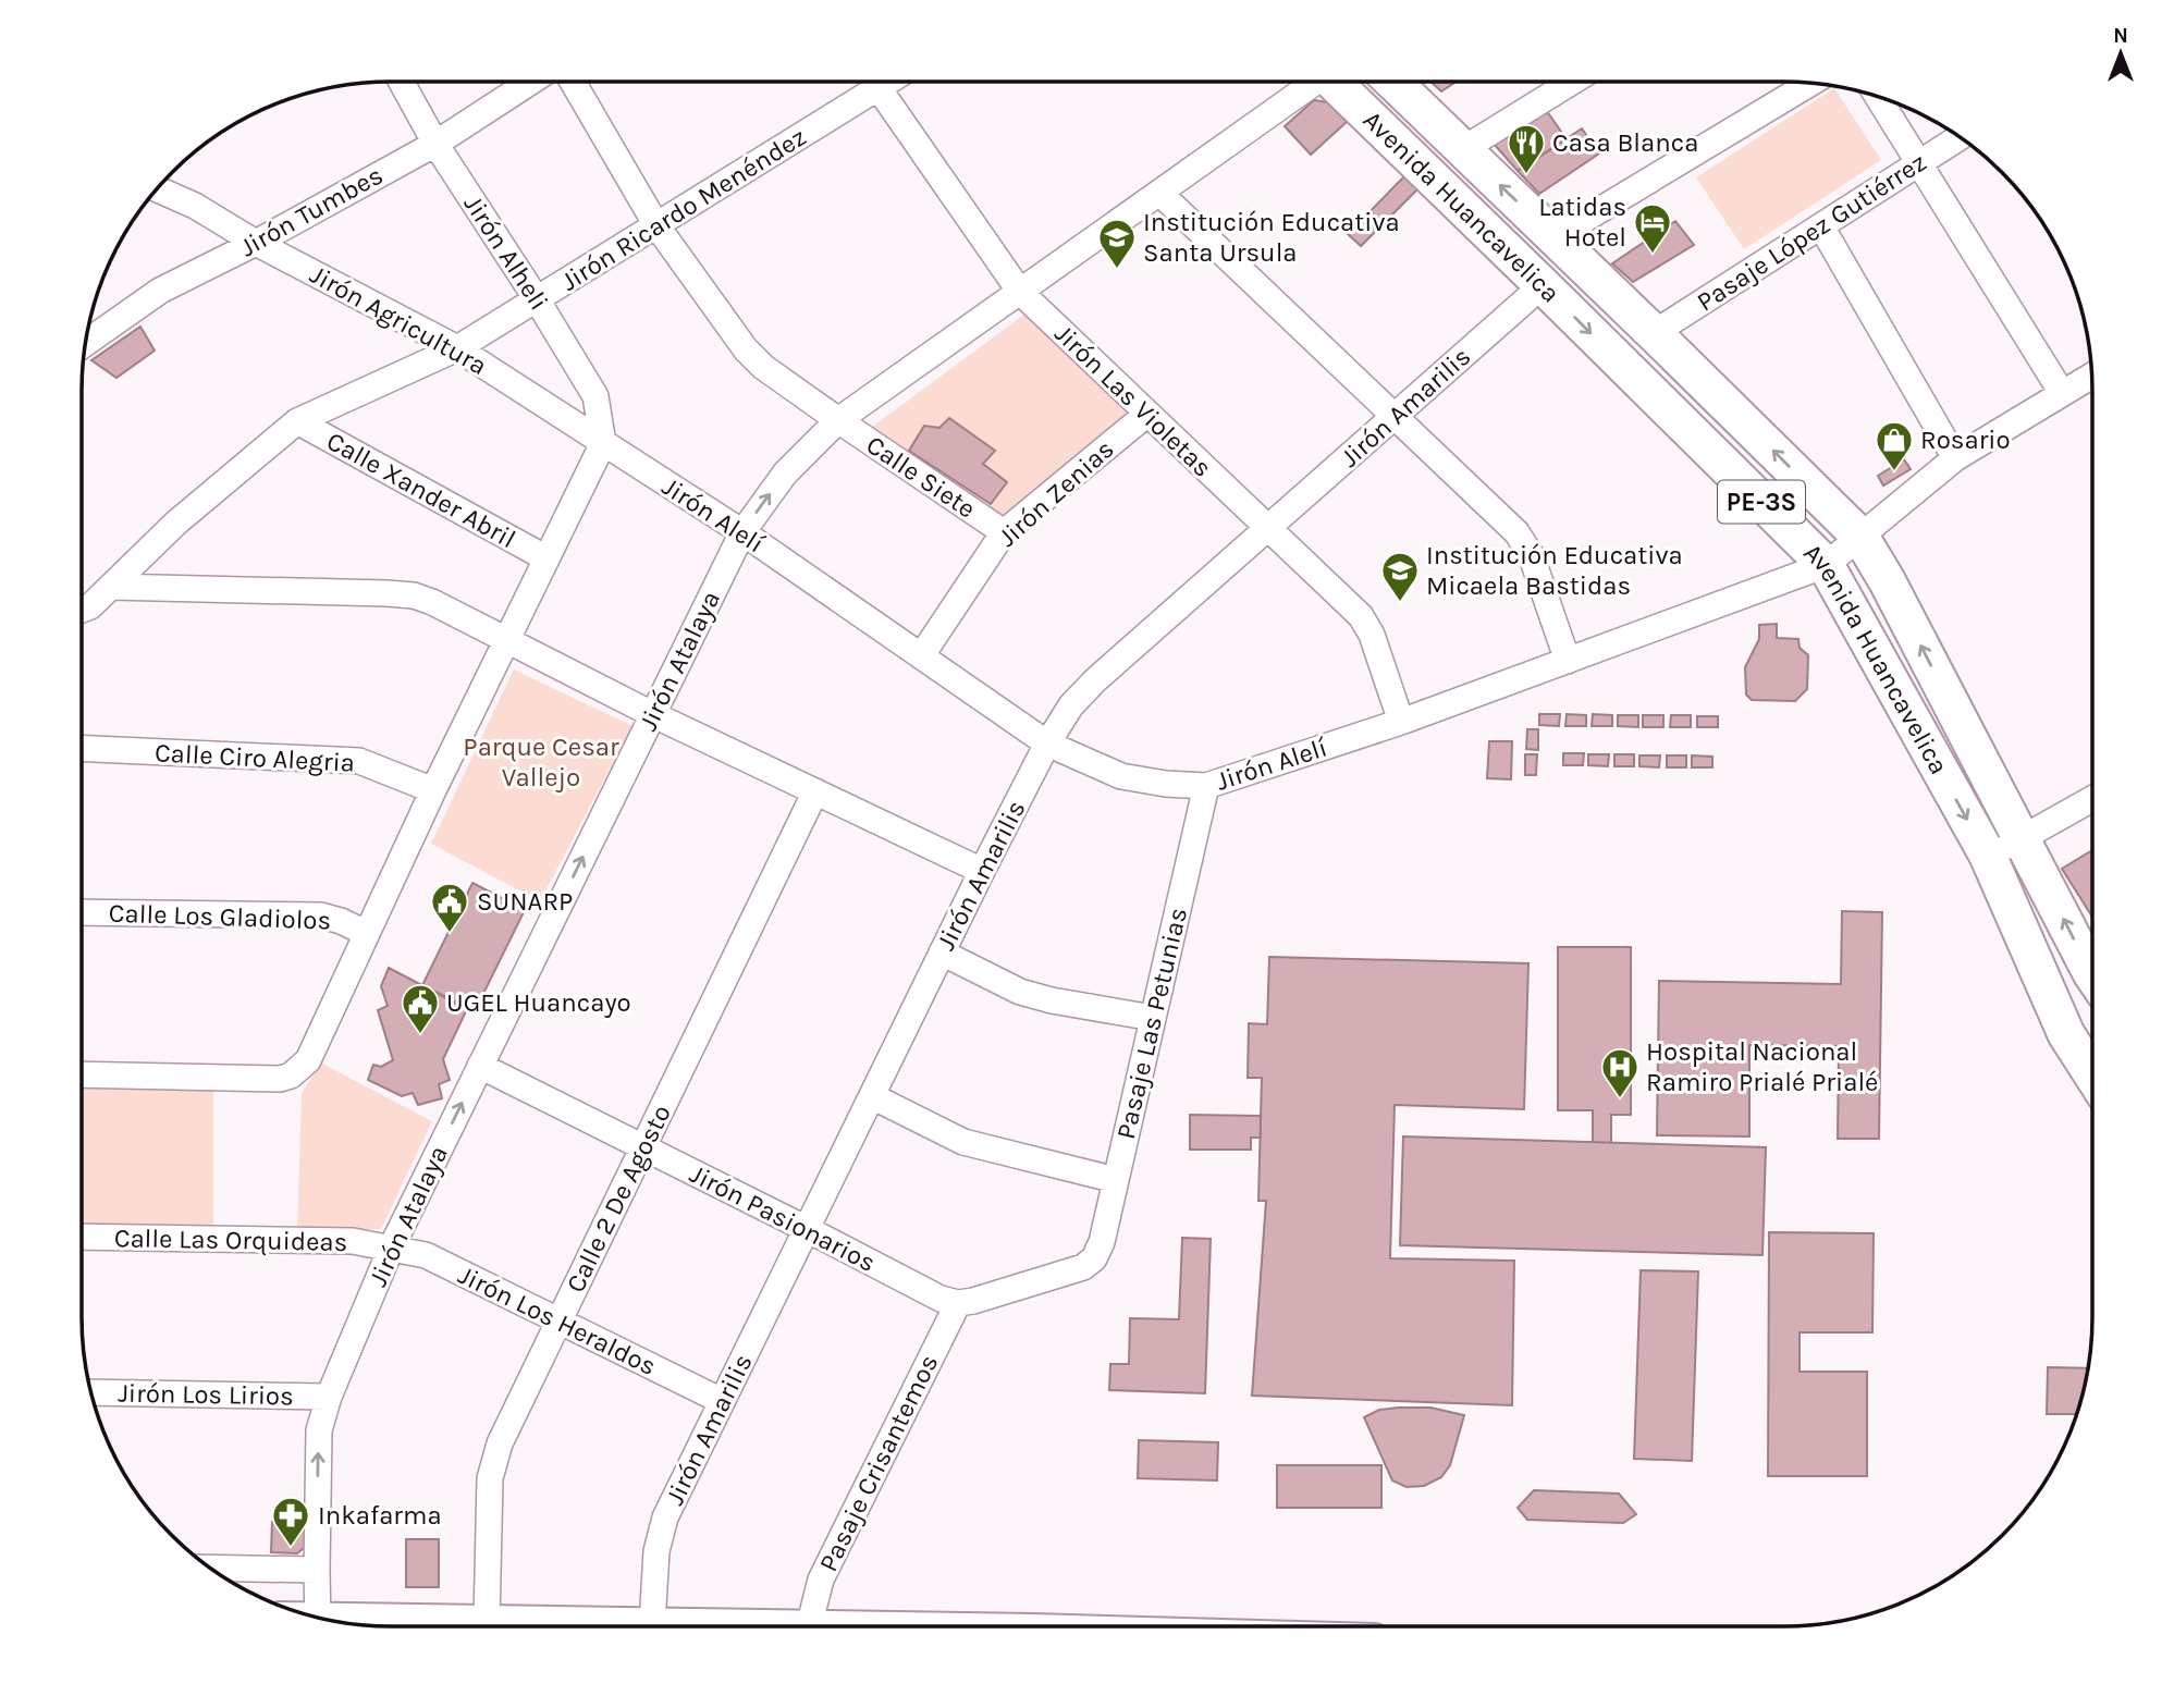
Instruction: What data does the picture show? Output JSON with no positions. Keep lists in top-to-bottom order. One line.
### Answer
{"streets":{"highway":["Avenida Huancavelica","PE-3S"],"street":["Jirón Ricardo Menéndez","Jirón Tumbes","Pasaje López Gutiérrez","Jirón Alheli","Jirón Agricultura","Jirón Las Violetas","Jirón Amarilis","Calle Siete","Calle Xander Abril","Jirón Zenias","Jirón Alelí","Jirón Atalaya","Calle Ciro Alegria","Calle Los Gladiolos","Pasaje Las Petunias","Calle 2 De Agosto","Jirón Pasionarios","Calle Las Orquideas","Jirón Los Heraldos","Jirón Los Lirios","Pasaje Crisantemos"]},"crossings":[["Avenida Huancavelica","Pasaje López Gutiérrez"],["Avenida Huancavelica","Jirón Amarilis"],["Avenida Huancavelica","Jirón Alelí"],["Jirón Ricardo Menéndez","Jirón Alheli"],["Jirón Ricardo Menéndez","Jirón Agricultura"],["Jirón Ricardo Menéndez","Calle Siete"],["Jirón Ricardo Menéndez","Calle Xander Abril"],["Jirón Tumbes","Jirón Alheli"],["Jirón Tumbes","Jirón Agricultura"],["Jirón Alheli","Jirón Agricultura"],["Jirón Alheli","Jirón Alelí"],["Jirón Agricultura","Jirón Alelí"],["Jirón Las Violetas","Jirón Amarilis"],["Jirón Las Violetas","Jirón Zenias"],["Jirón Las Violetas","Jirón Alelí"],["Jirón Las Violetas","Jirón Atalaya"],["Jirón Amarilis","Jirón Alelí"],["Jirón Amarilis","Jirón Pasionarios"],["Jirón Amarilis","Jirón Los Heraldos"],["Calle Siete","Jirón Zenias"],["Calle Siete","Jirón Atalaya"],["Jirón Zenias","Jirón Alelí"],["Jirón Alelí","Jirón Atalaya"],["Jirón Alelí","Pasaje Las Petunias"],["Jirón Atalaya","Jirón Pasionarios"],["Jirón Atalaya","Calle Las Orquideas"],["Jirón Atalaya","Jirón Los Heraldos"],["Jirón Atalaya","Jirón Los Lirios"],["Pasaje Las Petunias","Jirón Pasionarios"],["Pasaje Las Petunias","Pasaje Crisantemos"],["Calle 2 De Agosto","Jirón Pasionarios"],["Calle 2 De Agosto","Jirón Los Heraldos"],["Jirón Pasionarios","Pasaje Crisantemos"],["Calle Las Orquideas","Jirón Los Heraldos"]],"parks":["Parque Cesar Vallejo"],"places":{"restaurant":["Casa Blanca"],"hotel":["Latidas Hotel"],"school or university":["Institución Educativa Santa Ursula","Institución Educativa Micaela Bastidas"],"shop":["Rosario"],"public building":["SUNARP","UGEL Huancayo"],"hospital":["Hospital Nacional Ramiro Prialé Prialé"],"pharmacy":["Inkafarma"]},"north":"top"}
